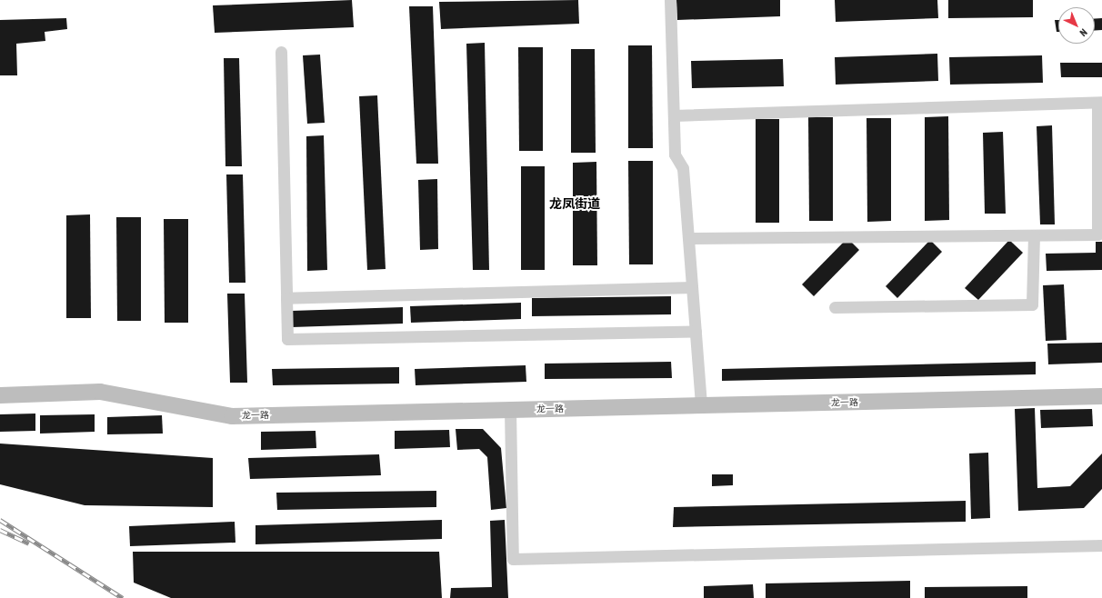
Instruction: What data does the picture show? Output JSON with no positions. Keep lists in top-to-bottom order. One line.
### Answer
{"streets":{"street":["龙一路"]},"districts":["龙凤街道"],"north":"bottom right"}
